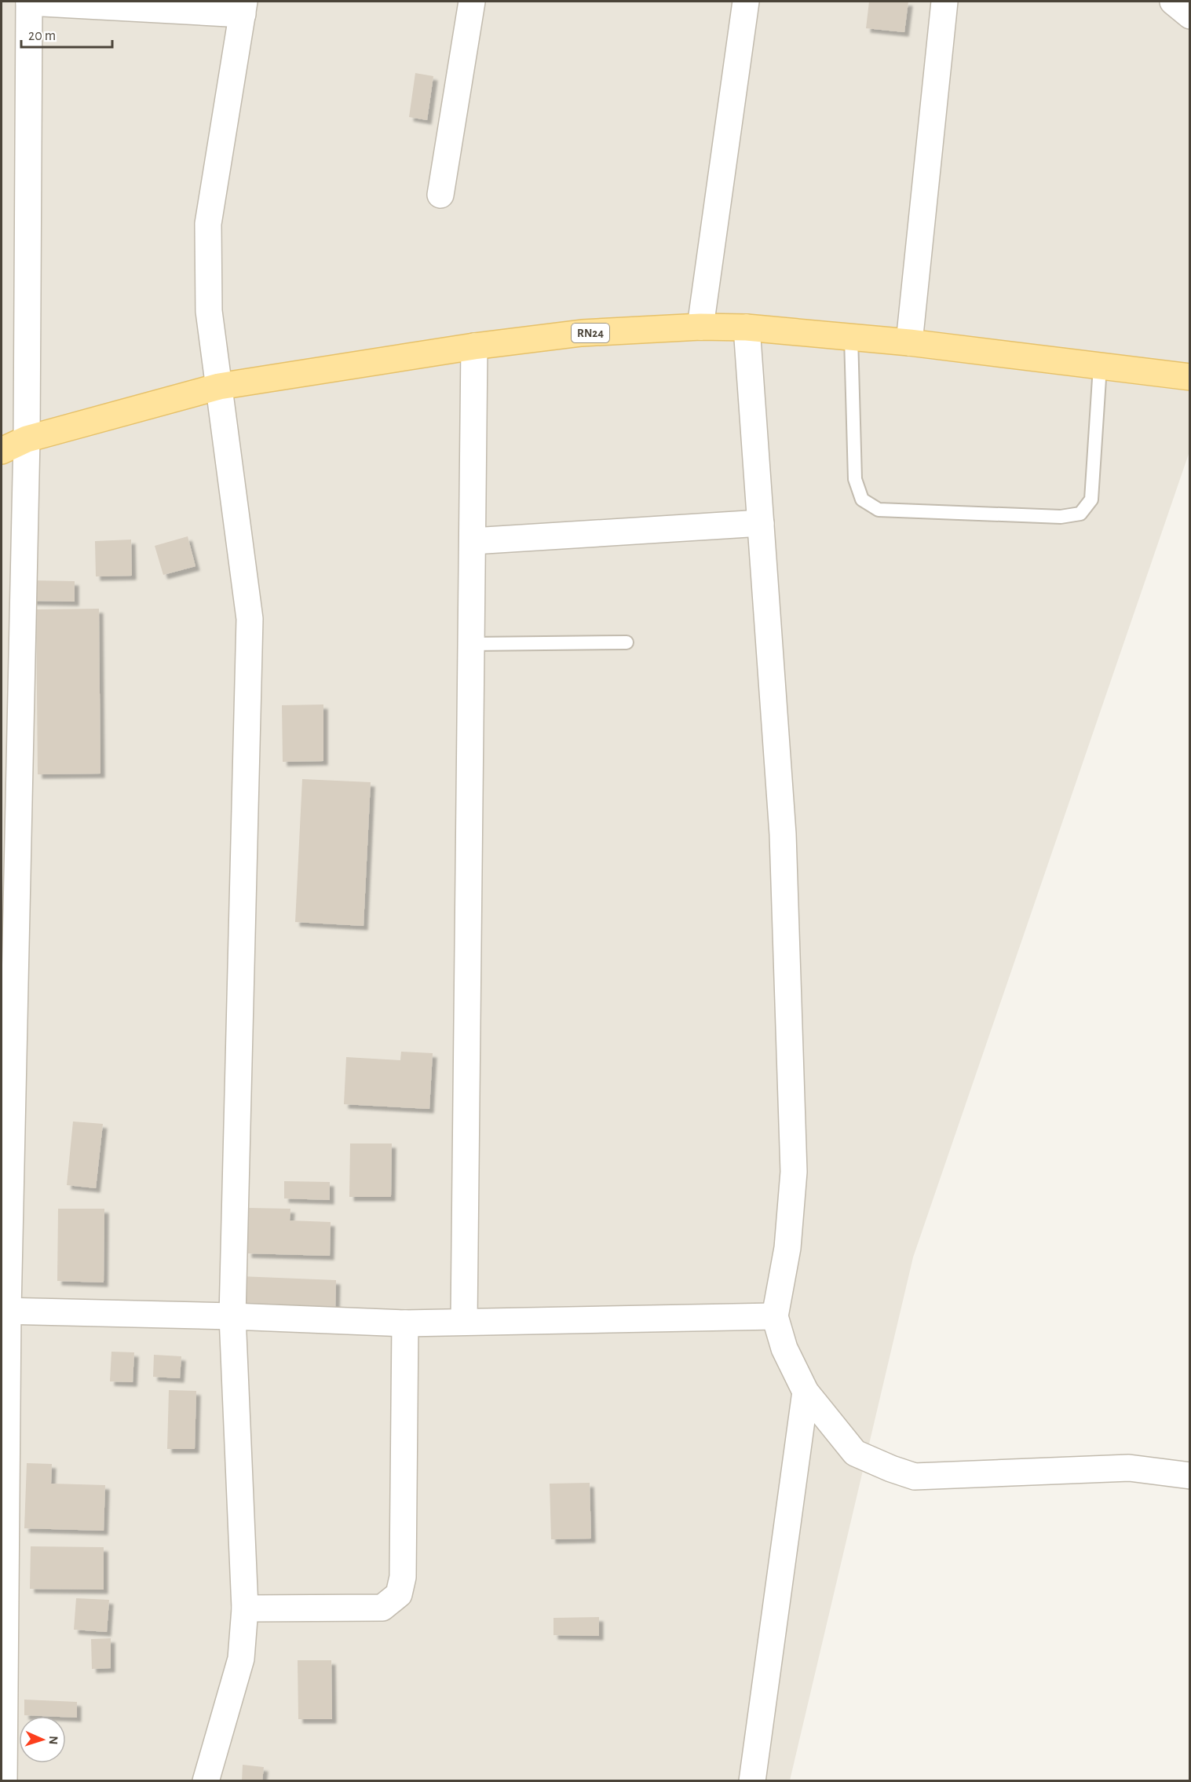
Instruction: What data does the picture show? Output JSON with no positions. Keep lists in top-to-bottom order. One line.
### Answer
{"streets":{"main road":["RN24"]},"scale_bar":"20 m","north":"right"}
